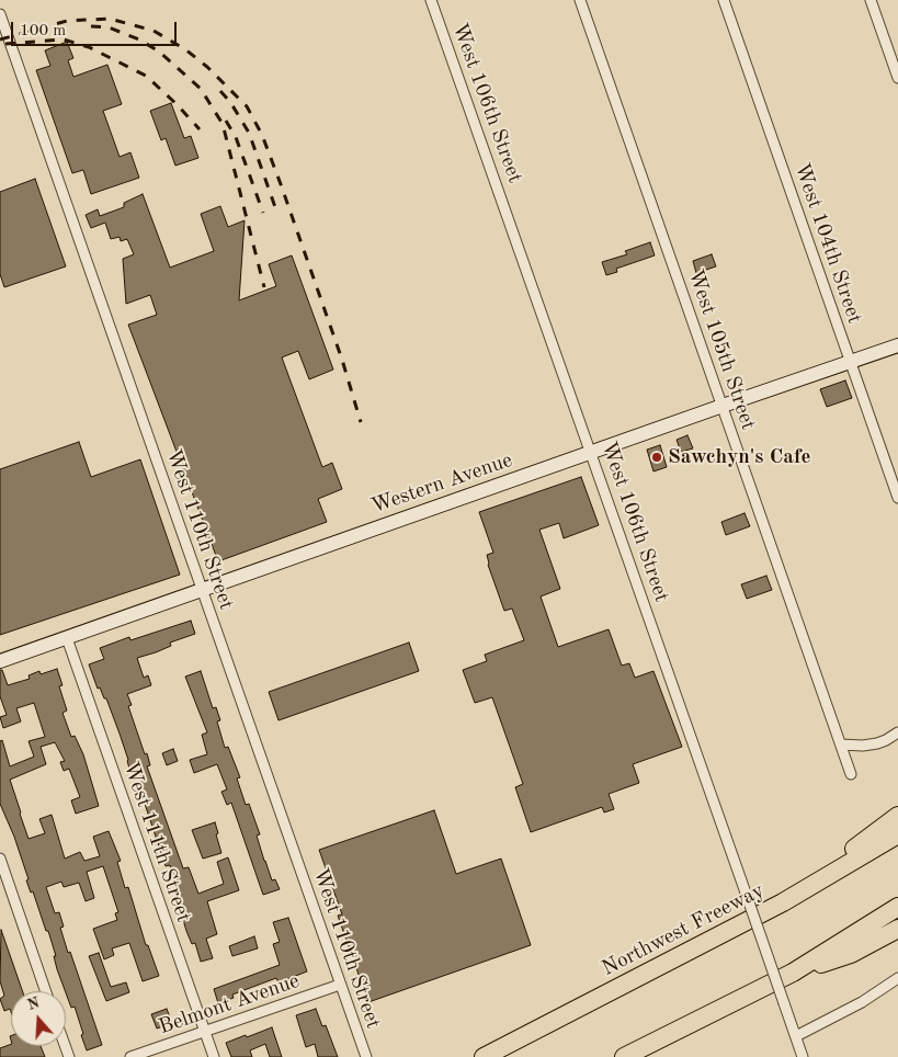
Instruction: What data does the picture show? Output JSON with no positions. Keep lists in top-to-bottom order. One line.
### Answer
{"streets":{"highway":["Northwest Freeway"],"street":["West 106th Street","West 104th Street","West 105th Street","Western Avenue","West 110th Street","West 111th Street","Belmont Avenue"]},"crossings":[["West 106th Street","Western Avenue"],["West 104th Street","Western Avenue"],["West 105th Street","Western Avenue"],["Western Avenue","West 110th Street"],["Western Avenue","West 111th Street"],["West 110th Street","Belmont Avenue"],["West 111th Street","Belmont Avenue"]],"places":["Sawchyn's Cafe"],"scale_bar":"100 m","north":"top"}
